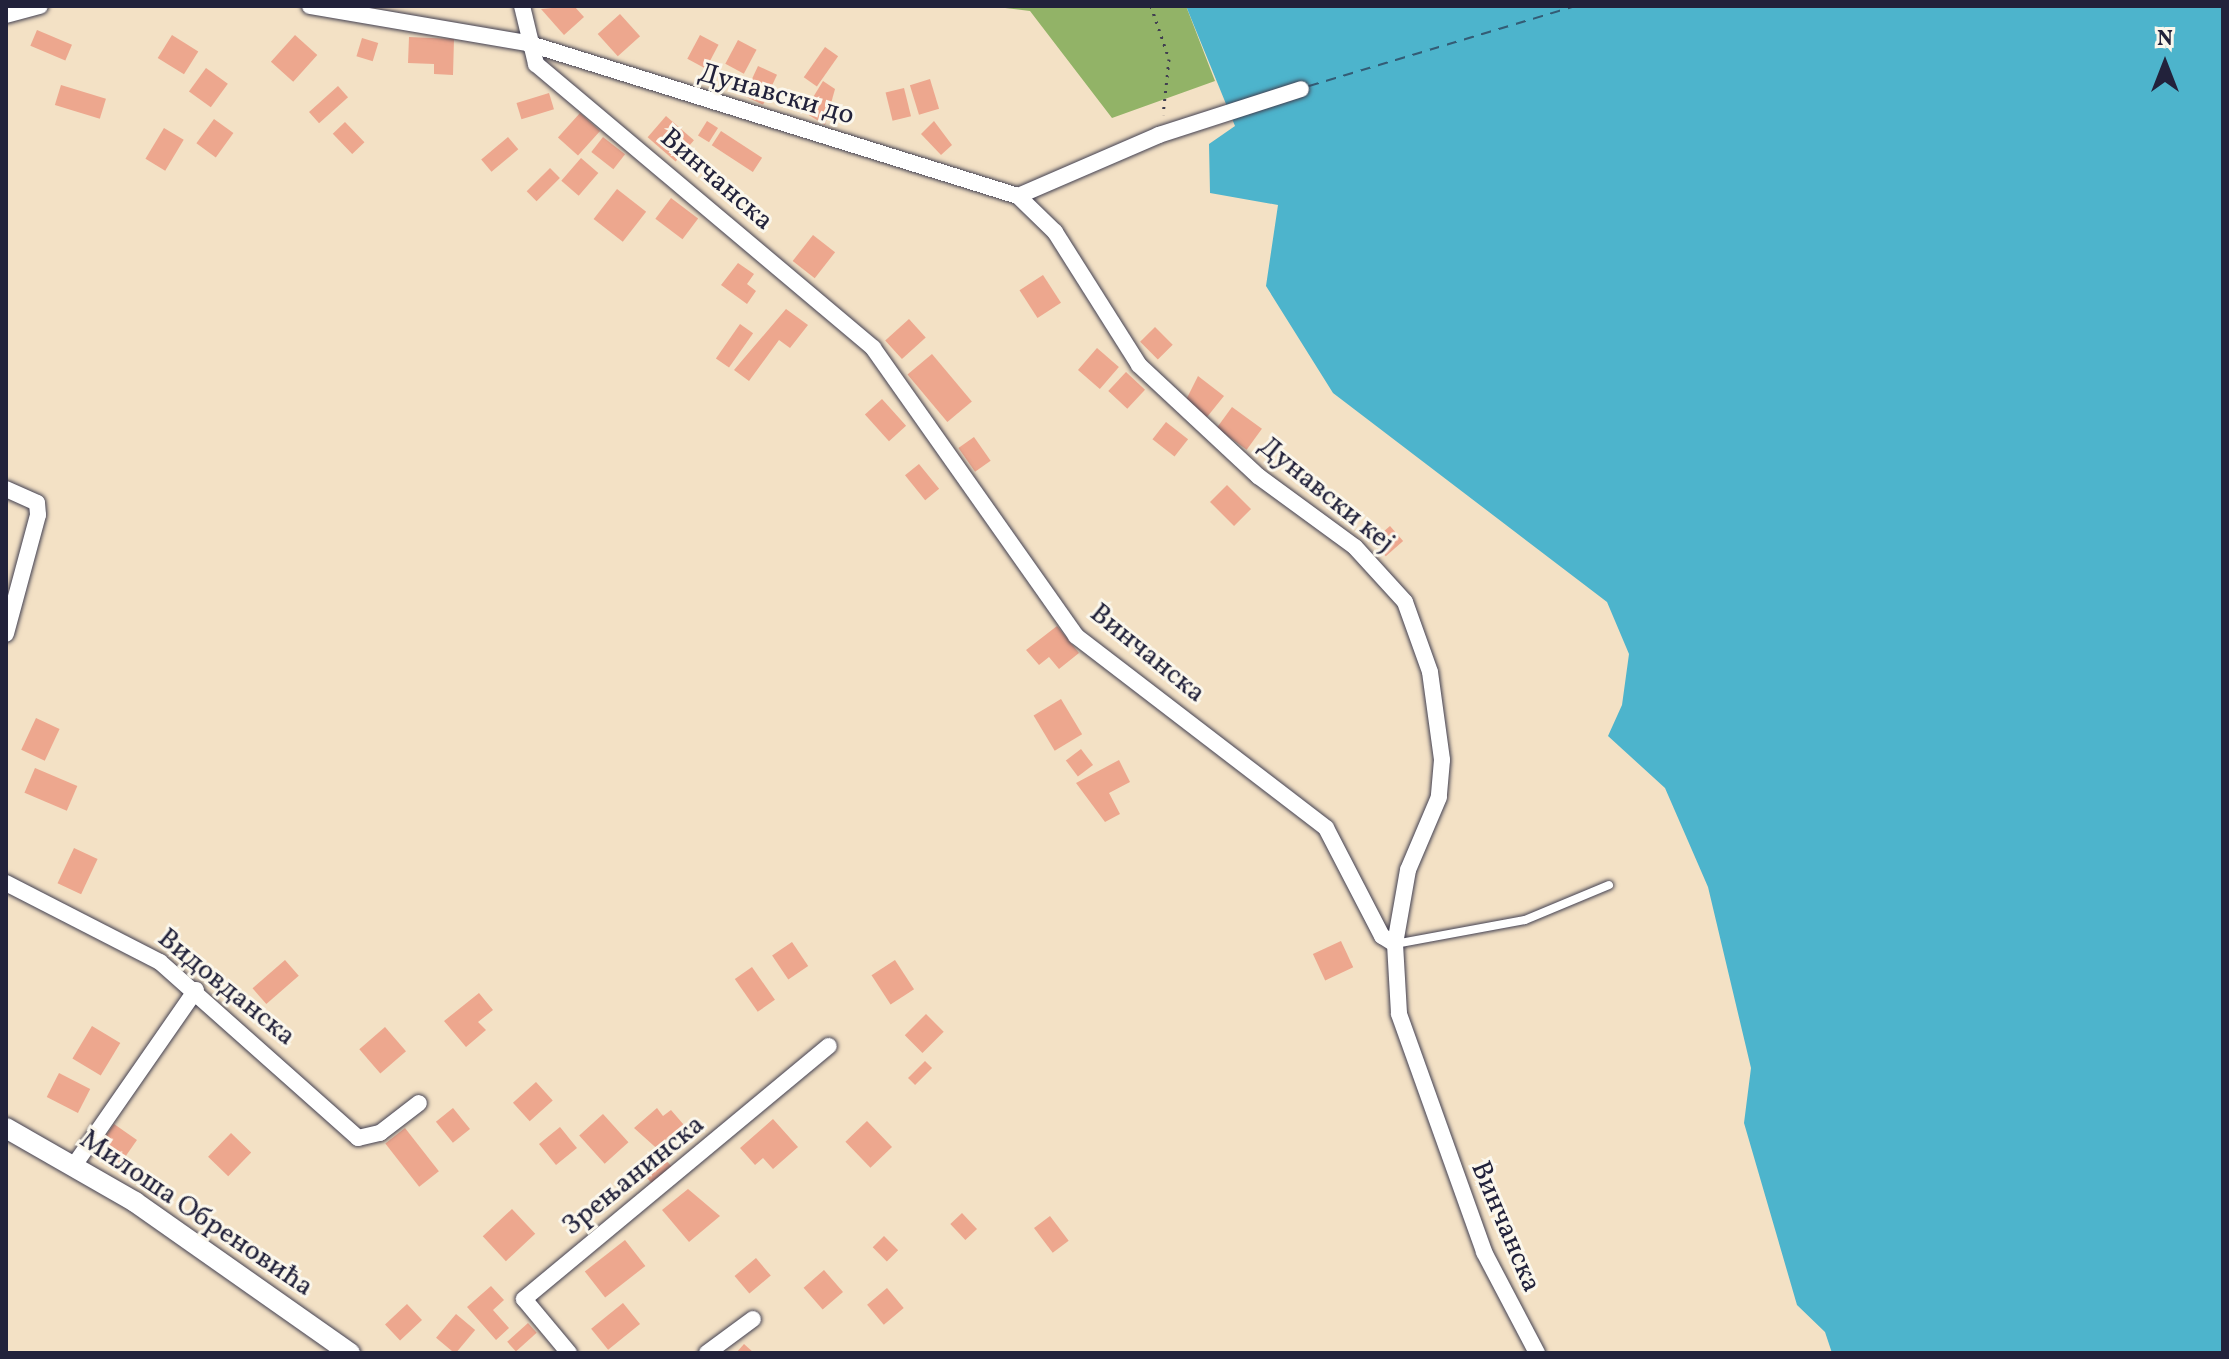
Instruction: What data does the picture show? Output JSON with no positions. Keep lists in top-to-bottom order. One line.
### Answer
{"streets":{"street":["Дунавски до","Винчанска","Дунавски кеј","Видовданска","Зрењанинска","Милоша Обреновића"]},"crossings":[["Дунавски до","Винчанска"],["Дунавски до","Дунавски кеј"],["Винчанска","Дунавски кеј"]],"north":"top"}
